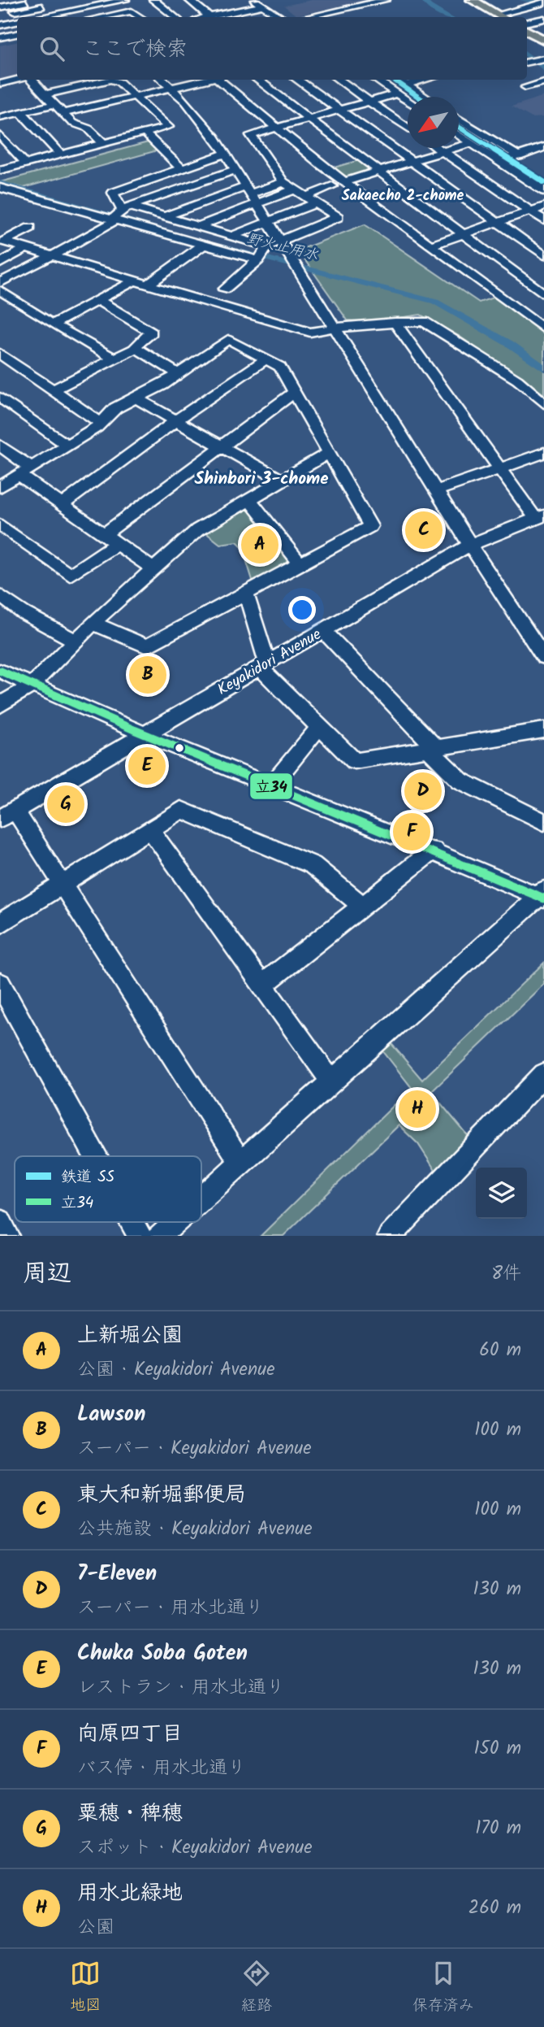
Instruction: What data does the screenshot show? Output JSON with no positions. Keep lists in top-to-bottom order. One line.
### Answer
{"streets":{"street":["Keyakidori Avenue"]},"districts":["Sakaecho 2-chome","Shinbori 3-chome"],"water":["野火止用水"],"lines":["rail line SS","transit line 立34"],"legend":["鉄道 SS","立34"],"north":"bottom left","page":{"search":"ここで検索","pins":["C","A","B","E","D","G","F","H"],"heading":["周辺","8件"],"list":[{"mark":"A","name":"上新堀公園","note":"公園 · Keyakidori Avenue","value":"60 m"},{"mark":"B","name":"Lawson","note":"スーパー · Keyakidori Avenue","value":"100 m"},{"mark":"C","name":"東大和新堀郵便局","note":"公共施設 · Keyakidori Avenue","value":"100 m"},{"mark":"D","name":"7-Eleven","note":"スーパー · 用水北通り","value":"130 m"},{"mark":"E","name":"Chuka Soba Goten","note":"レストラン · 用水北通り","value":"130 m"},{"mark":"F","name":"向原四丁目","note":"バス停 · 用水北通り","value":"150 m"},{"mark":"G","name":"粟穂・稗穂","note":"スポット · Keyakidori Avenue","value":"170 m"},{"mark":"H","name":"用水北緑地","note":"公園","value":"260 m"}],"nav":["地図","経路","保存済み"]}}
